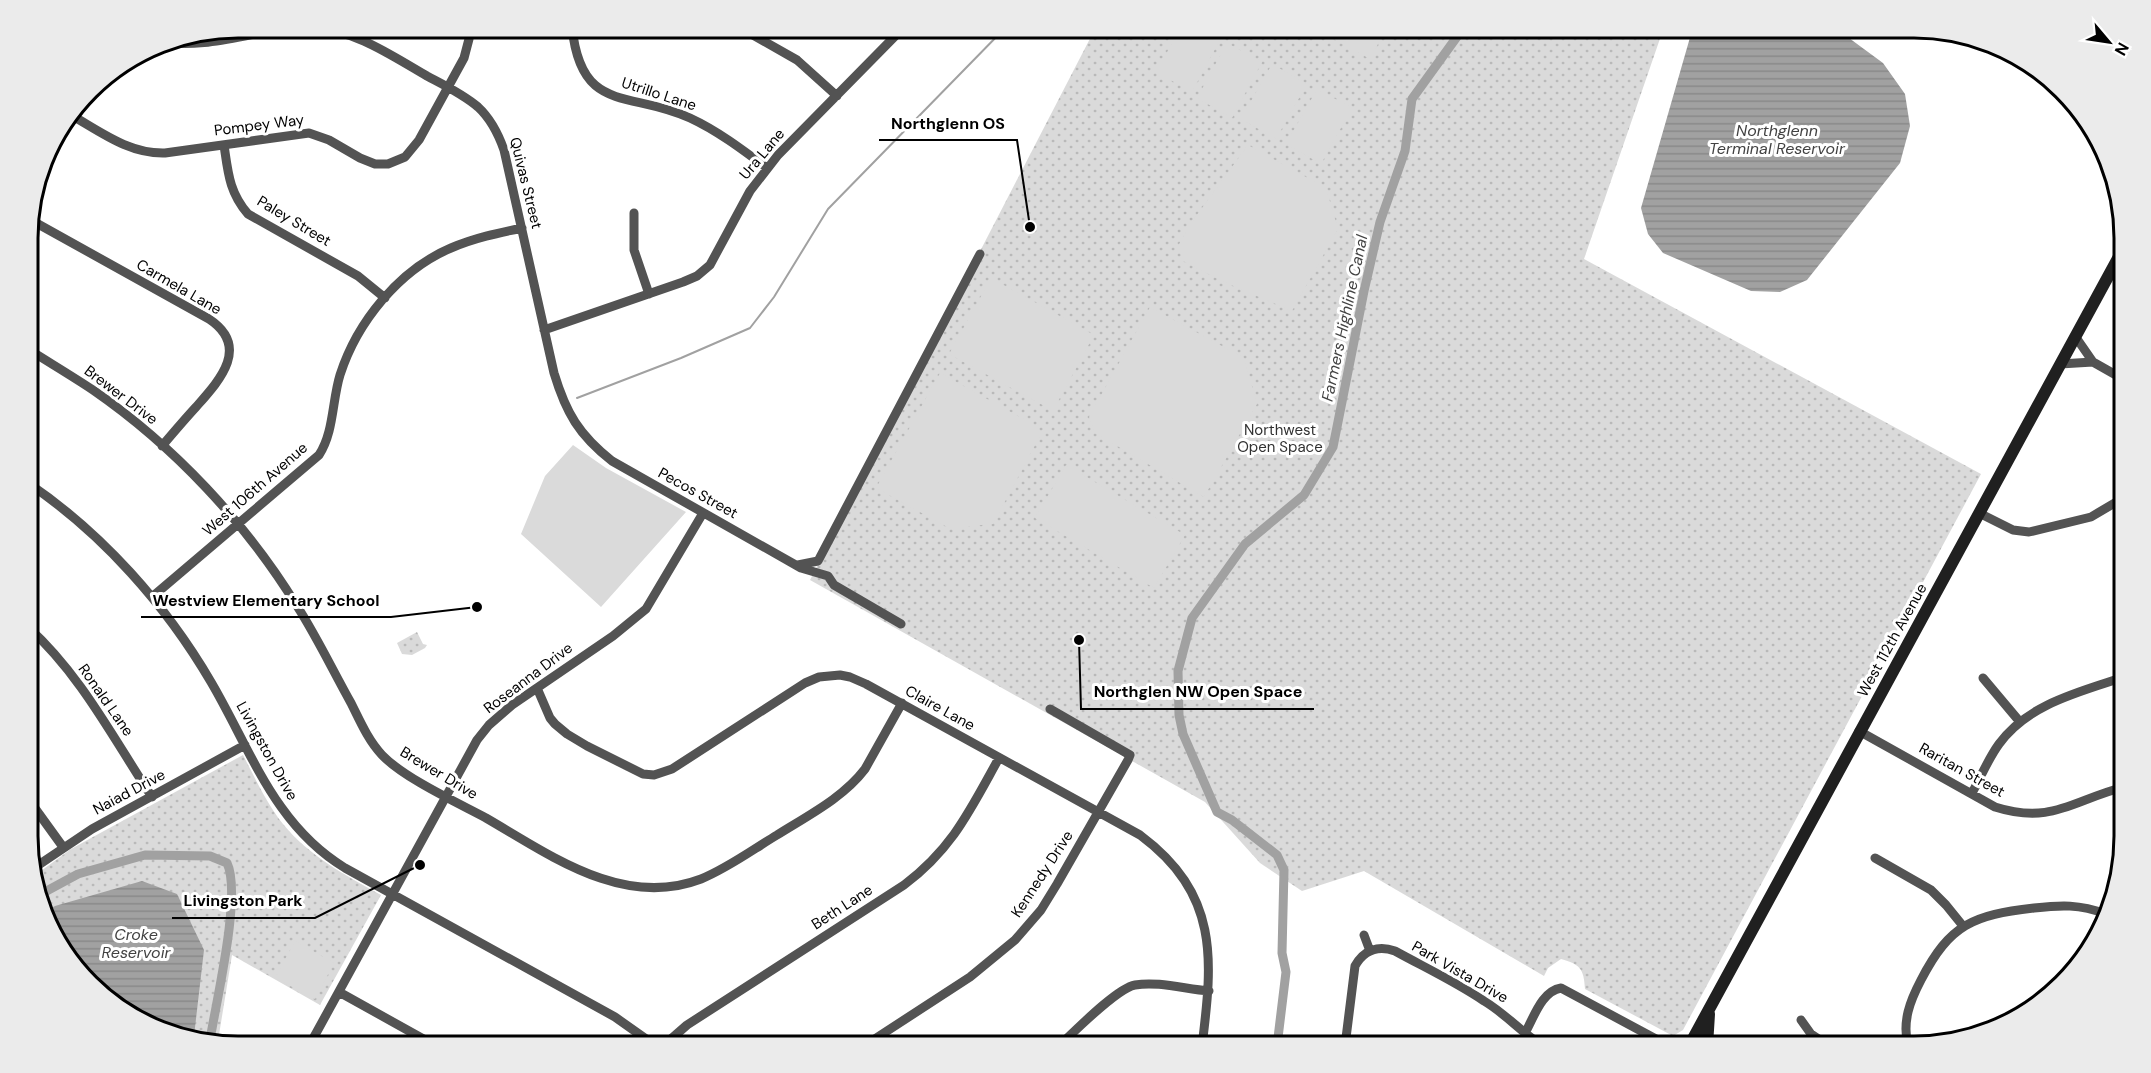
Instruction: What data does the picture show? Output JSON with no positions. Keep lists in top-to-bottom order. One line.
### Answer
{"streets":{"main road":["West 112th Avenue"],"street":["Utrillo Lane","Pompey Way","Ura Lane","Quivas Street","Paley Street","Carmela Lane","Brewer Drive","West 106th Avenue","Pecos Street","Roseanna Drive","Ronald Lane","Claire Lane","Livingston Drive","Raritan Street","Naiad Drive","Kennedy Drive","Beth Lane","Park Vista Drive"]},"crossings":[["Utrillo Lane","Ura Lane"],["Pompey Way","Quivas Street"],["Pompey Way","Paley Street"],["Ura Lane","Quivas Street"],["Ura Lane","Pecos Street"],["Quivas Street","West 106th Avenue"],["Quivas Street","Pecos Street"],["Paley Street","West 106th Avenue"],["Carmela Lane","Brewer Drive"],["Brewer Drive","West 106th Avenue"],["Brewer Drive","Roseanna Drive"],["Brewer Drive","Claire Lane"],["West 106th Avenue","Livingston Drive"],["Pecos Street","Roseanna Drive"],["West 112th Avenue","Raritan Street"],["Roseanna Drive","Claire Lane"],["Roseanna Drive","Livingston Drive"],["Ronald Lane","Naiad Drive"],["Claire Lane","Kennedy Drive"],["Claire Lane","Beth Lane"],["Livingston Drive","Naiad Drive"]],"water":["Northglenn Terminal Reservoir","Farmers Highline Canal","Croke Reservoir"],"parks":["Northwest Open Space"],"places":["Northglenn OS","Westview Elementary School","Northglen NW Open Space","Livingston Park"],"north":"bottom right"}
